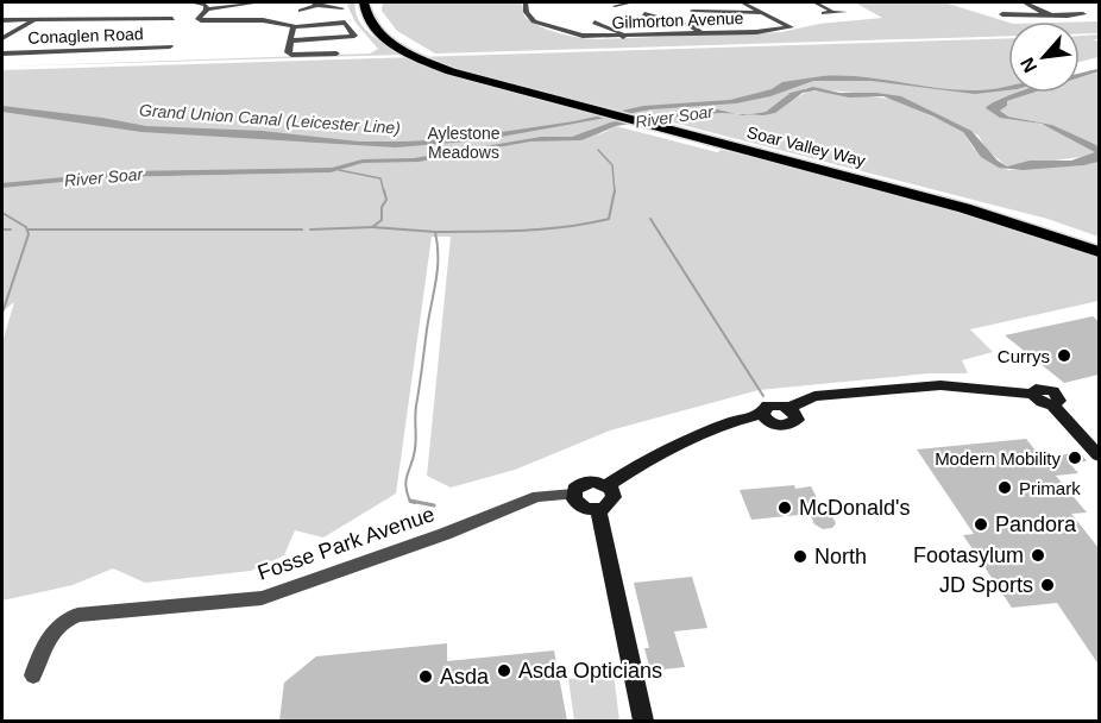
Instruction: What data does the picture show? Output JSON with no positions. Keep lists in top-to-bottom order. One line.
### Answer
{"streets":{"highway":["Soar Valley Way"],"street":["Gilmorton Avenue","Conaglen Road","Fosse Park Avenue"]},"water":["River Soar","Grand Union Canal (Leicester Line)"],"parks":["Aylestone Meadows"],"places":["Currys","Modern Mobility","Primark","McDonald's","Pandora","Footasylum","North","JD Sports","Asda Opticians","Asda"],"north":"bottom left"}
